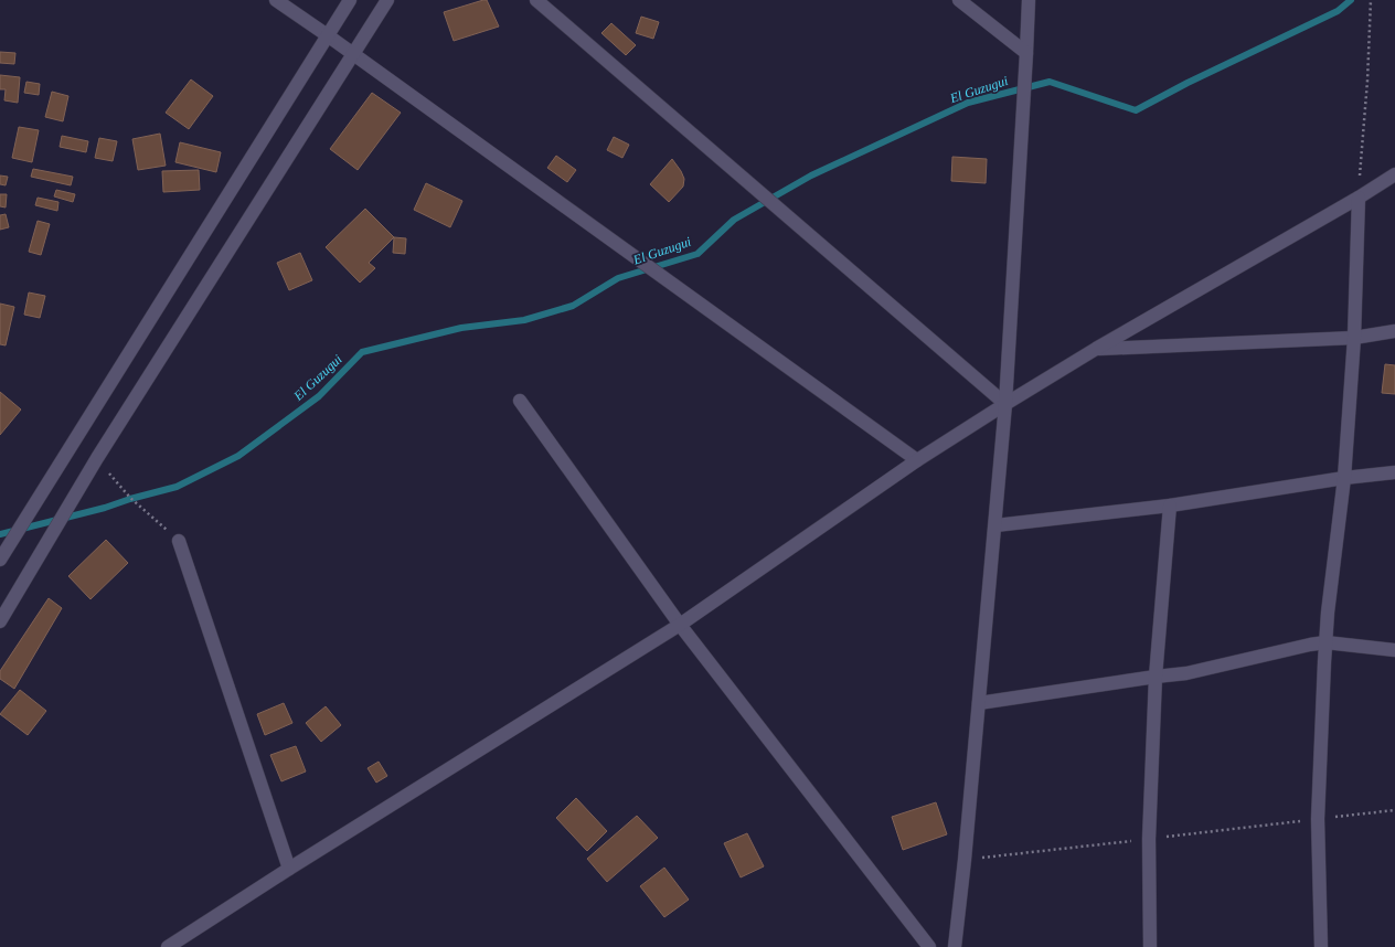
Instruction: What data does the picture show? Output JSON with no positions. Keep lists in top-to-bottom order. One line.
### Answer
{"water":["El Guzugui"]}
